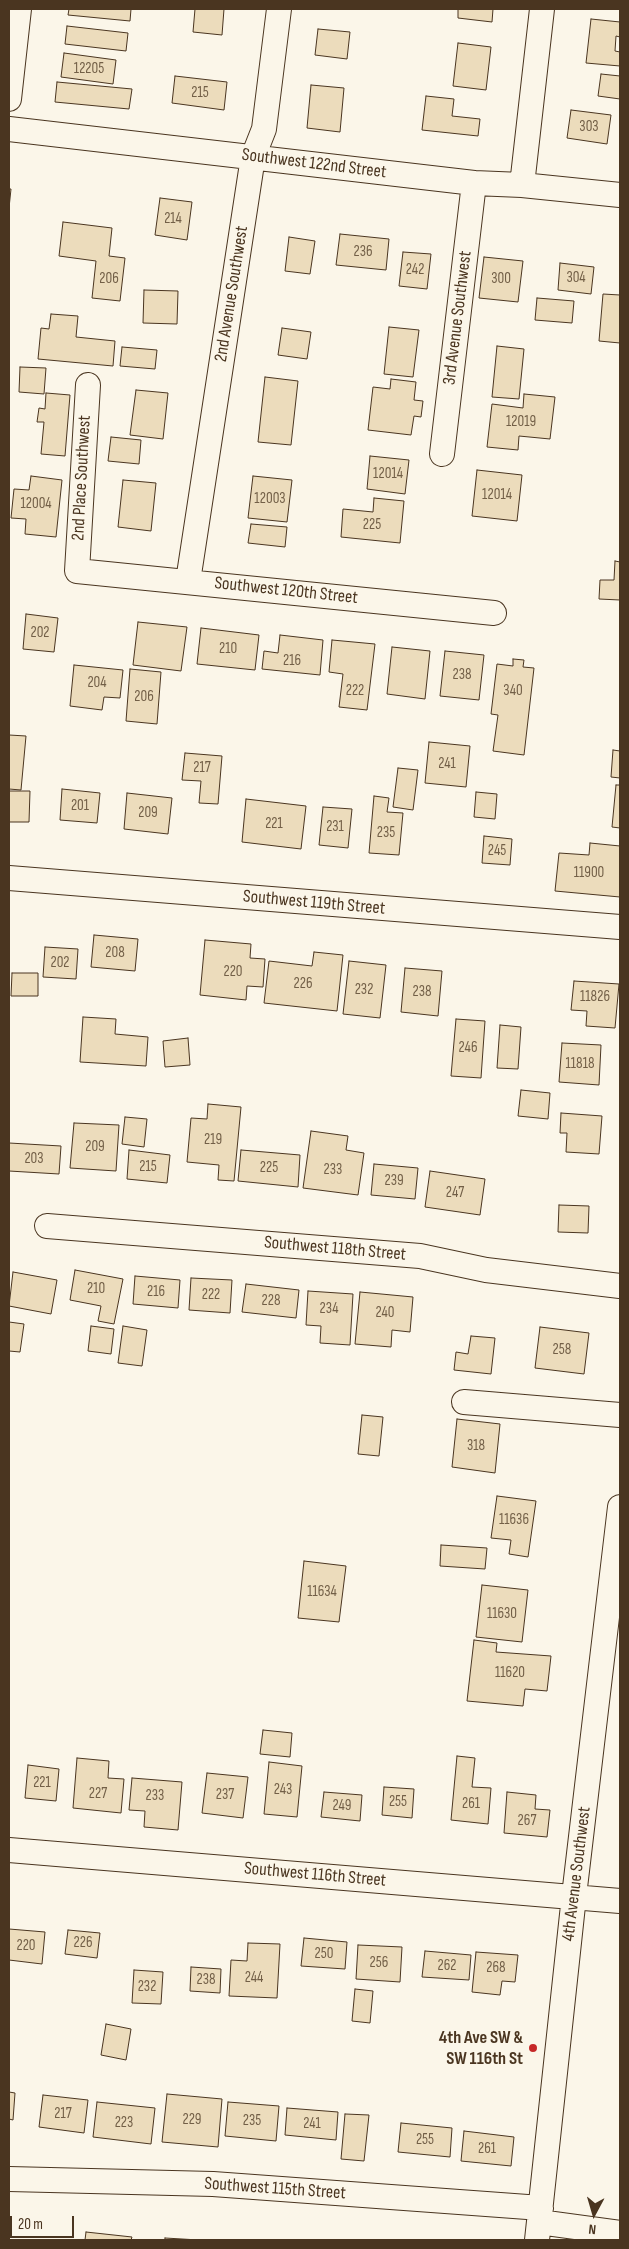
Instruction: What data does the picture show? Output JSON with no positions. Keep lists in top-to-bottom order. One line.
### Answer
{"streets":{"street":["Southwest 122nd Street","2nd Avenue Southwest","3rd Avenue Southwest","2nd Place Southwest","Southwest 120th Street","Southwest 119th Street","Southwest 118th Street","4th Avenue Southwest","Southwest 116th Street","Southwest 115th Street"]},"crossings":[["Southwest 122nd Street","2nd Avenue Southwest"],["Southwest 122nd Street","3rd Avenue Southwest"],["2nd Avenue Southwest","Southwest 120th Street"],["2nd Place Southwest","Southwest 120th Street"],["4th Avenue Southwest","Southwest 116th Street"],["4th Avenue Southwest","Southwest 115th Street"]],"places":["4th Ave SW & SW 116th St"],"house_numbers":["12205","215","303","214","236","242","304","206","300","12019","12014","12014","12003","12004","225","202","210","216","238","204","222","340","206","241","217","201","209","221","231","235","245","11900","208","202","220","226","232","238","11826","246","11818","219","209","203","215","225","233","239","247","210","216","222","228","234","240","258","318","11636","11634","11630","11620","221","243","227","237","233","255","261","249","267","226","220","250","256","262","268","244","238","232","217","229","235","223","241","255","261"],"scale_bar":"20 m","north":"bottom"}
